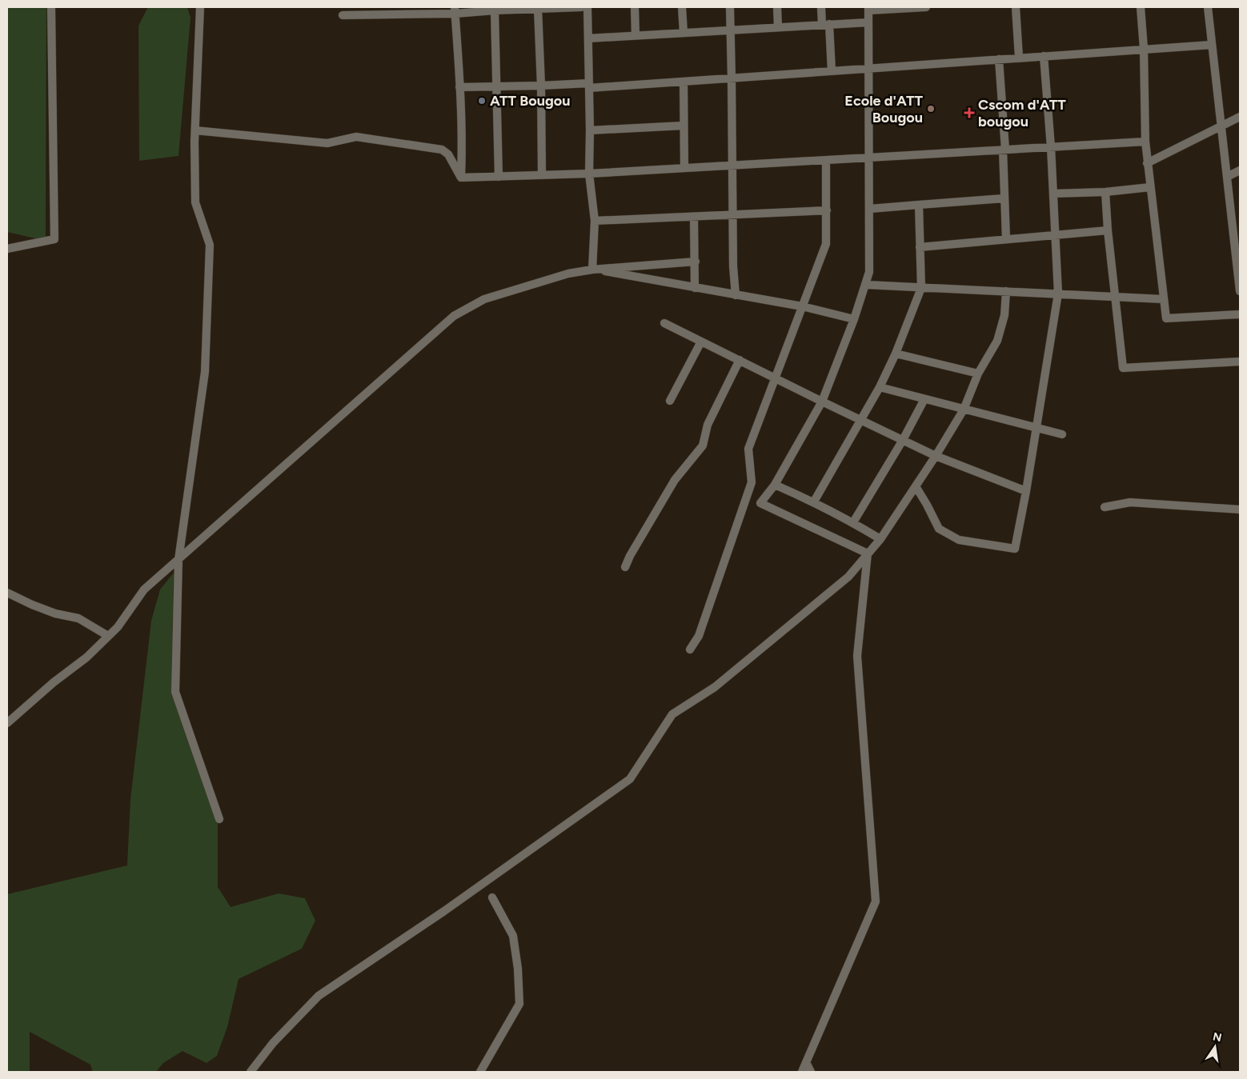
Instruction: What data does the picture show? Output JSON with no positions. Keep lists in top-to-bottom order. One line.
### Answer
{"places":{"other":["ATT Bougou","Ecole d'ATT Bougou"],"health":["Cscom d'ATT bougou"]},"north":"top"}
